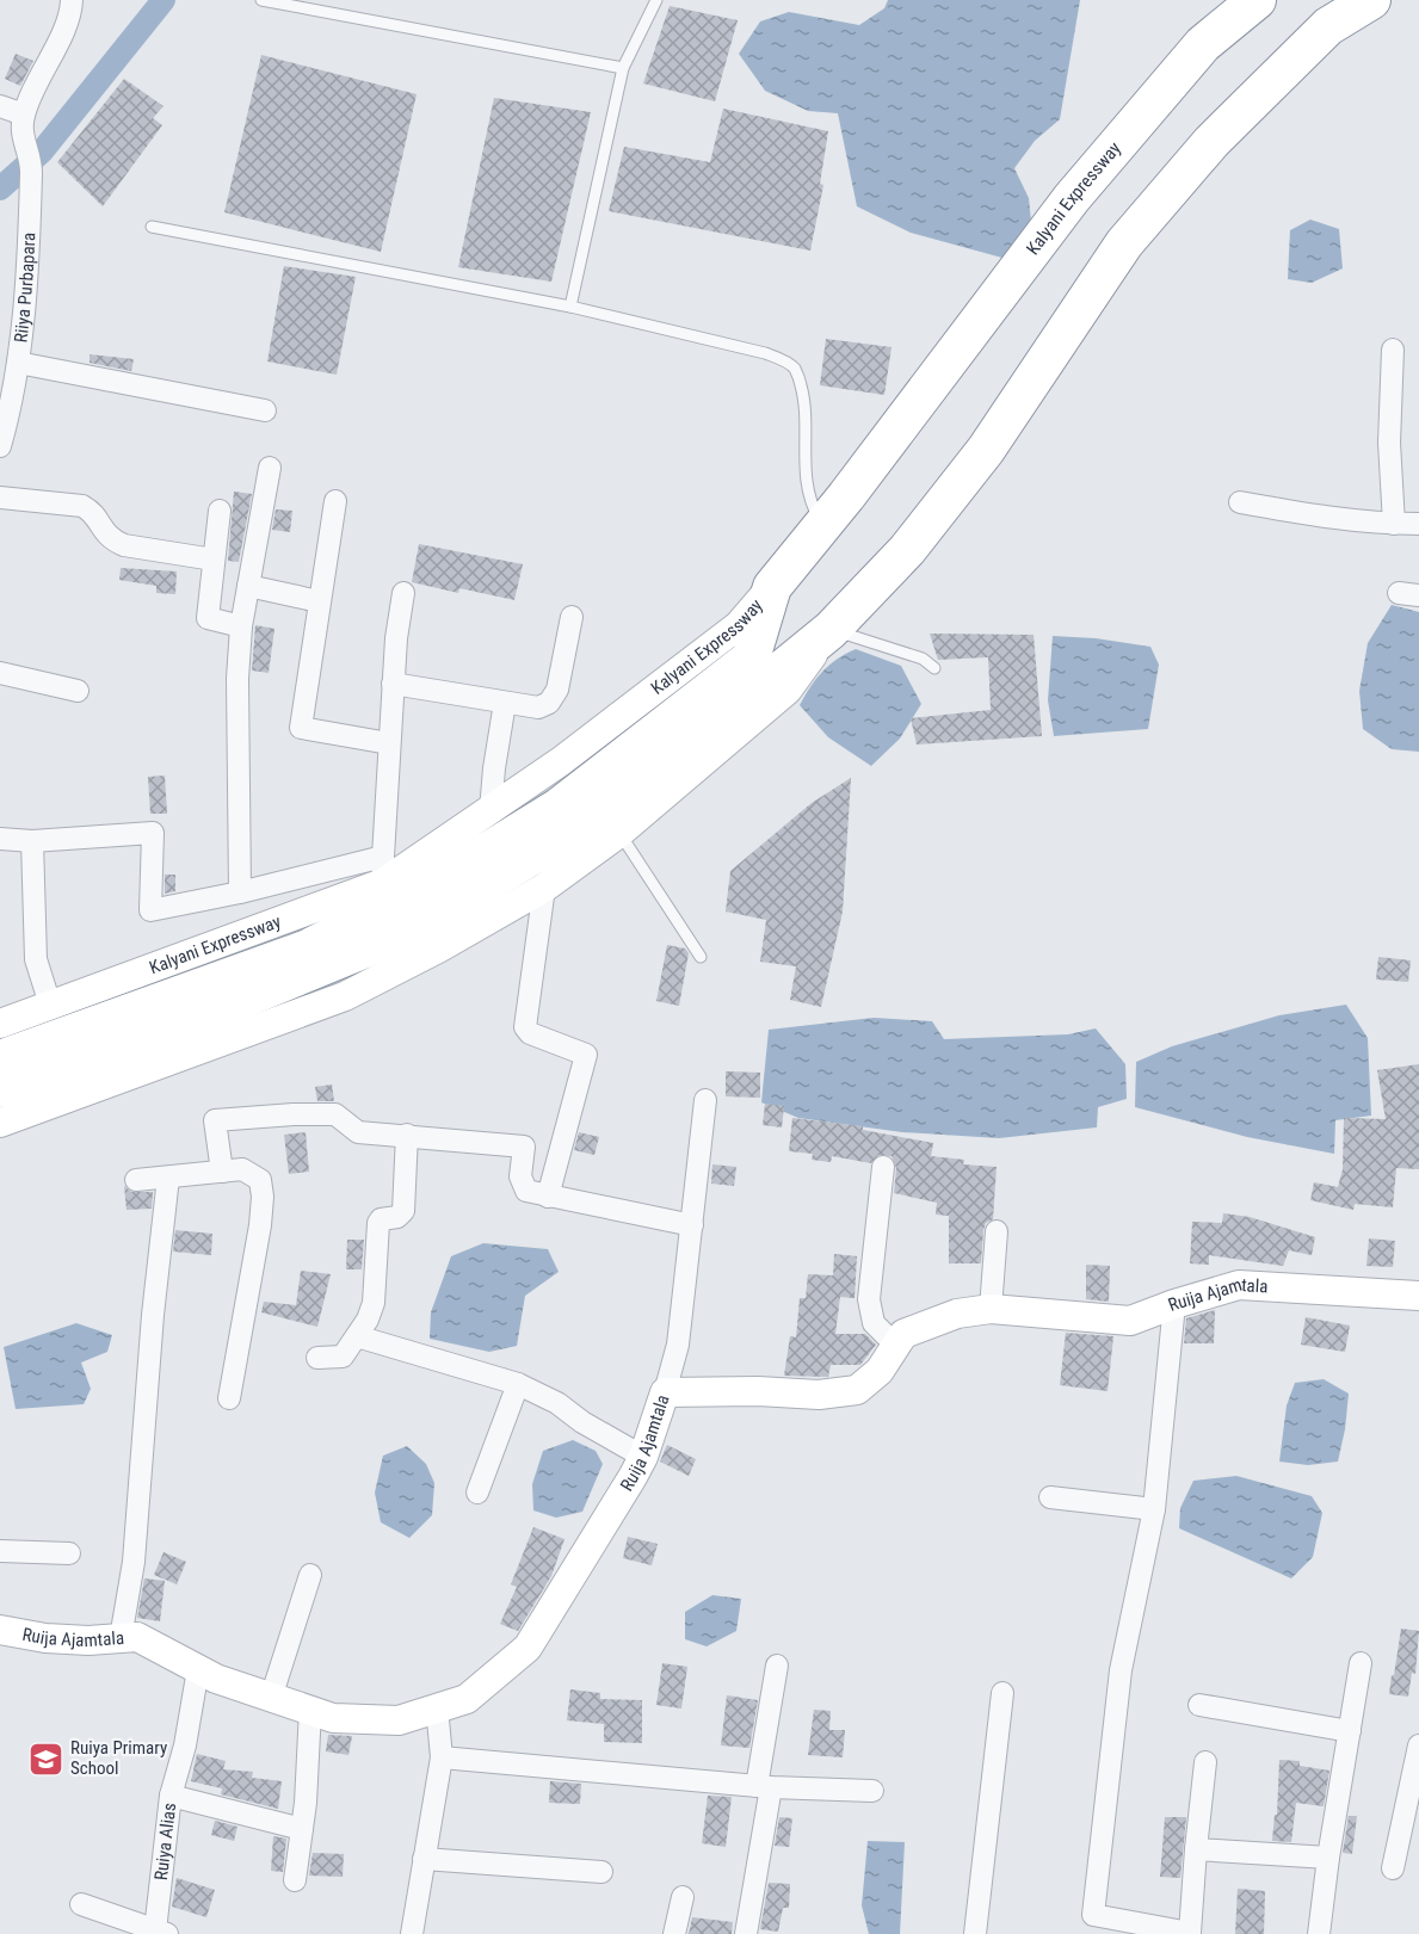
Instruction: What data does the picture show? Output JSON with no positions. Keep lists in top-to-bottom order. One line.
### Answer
{"streets":{"highway":["Kalyani Expressway"],"street":["Riiya Purbapara","Ruija Ajamtala","Ruiya Alias"]},"crossings":[["Ruija Ajamtala","Ruiya Alias"]],"places":{"school or university":["Ruiya Primary School"]}}
